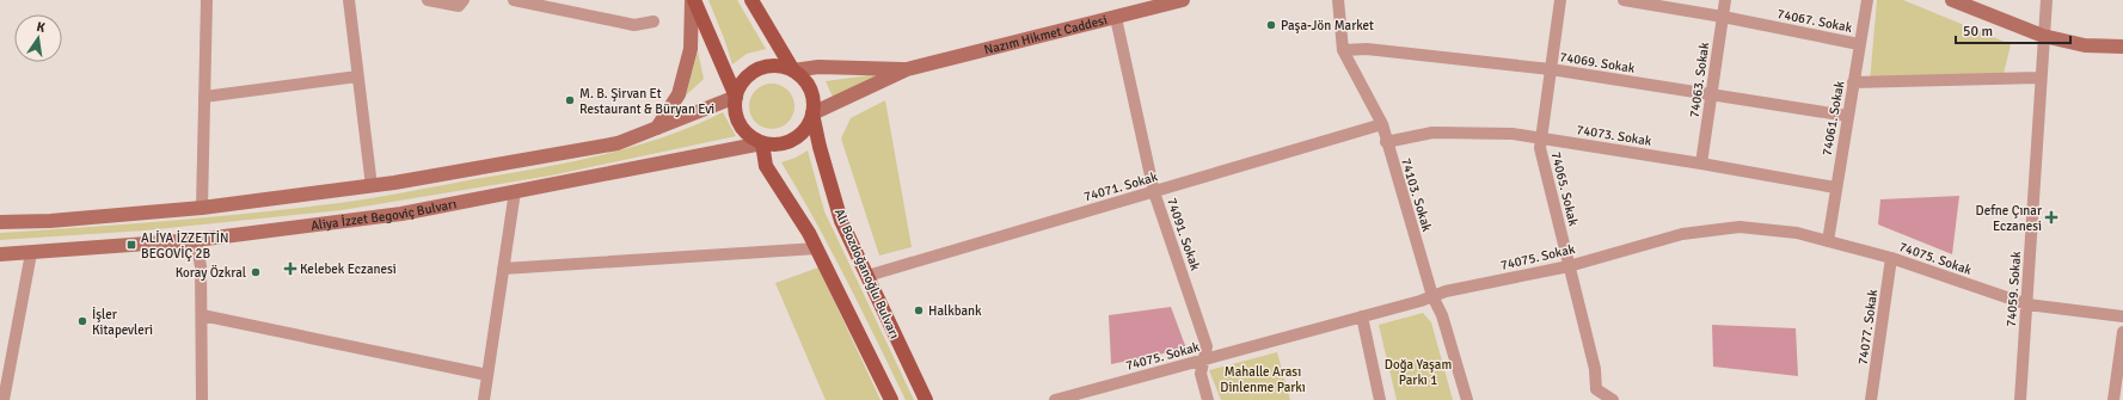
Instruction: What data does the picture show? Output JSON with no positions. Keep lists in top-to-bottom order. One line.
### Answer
{"streets":{"main road":["Nazım Hikmet Caddesi","Aliya İzzet Begoviç Bulvarı","Ali Bozdoğanoğlu Bulvarı"],"street":["74067. Sokak","74069. Sokak","74063. Sokak","74061. Sokak","74073. Sokak","74071. Sokak","74065. Sokak","74103. Sokak","74091. Sokak","74075. Sokak","74059. Sokak","74077. Sokak"]},"crossings":[["74067. Sokak","74063. Sokak"],["74067. Sokak","74061. Sokak"],["Nazım Hikmet Caddesi","74091. Sokak"],["74069. Sokak","74063. Sokak"],["74069. Sokak","74061. Sokak"],["74069. Sokak","74065. Sokak"],["74069. Sokak","74103. Sokak"],["74063. Sokak","74073. Sokak"],["74061. Sokak","74073. Sokak"],["74061. Sokak","74075. Sokak"],["74073. Sokak","74065. Sokak"],["74073. Sokak","74103. Sokak"],["74071. Sokak","74103. Sokak"],["74071. Sokak","74091. Sokak"],["74071. Sokak","Ali Bozdoğanoğlu Bulvarı"],["74065. Sokak","74075. Sokak"],["74103. Sokak","74075. Sokak"],["Aliya İzzet Begoviç Bulvarı","Ali Bozdoğanoğlu Bulvarı"],["74091. Sokak","74075. Sokak"],["74075. Sokak","74059. Sokak"],["74075. Sokak","74077. Sokak"]],"parks":["Doğa Yaşam Parkı 1","Mahalle Arası Dinlenme Parkı"],"places":{"other":["Paşa-Jön Market","M. B. Şirvan Et Restaurant & Büryan Evi","Koray Özkral","Halkbank","İşler Kitapevleri"],"health":["Defne Çınar Eczanesi","Kelebek Eczanesi"],"transit":["ALİYA İZZETTİN BEGOVİÇ 2B"]},"scale_bar":"50 m","north":"top"}
